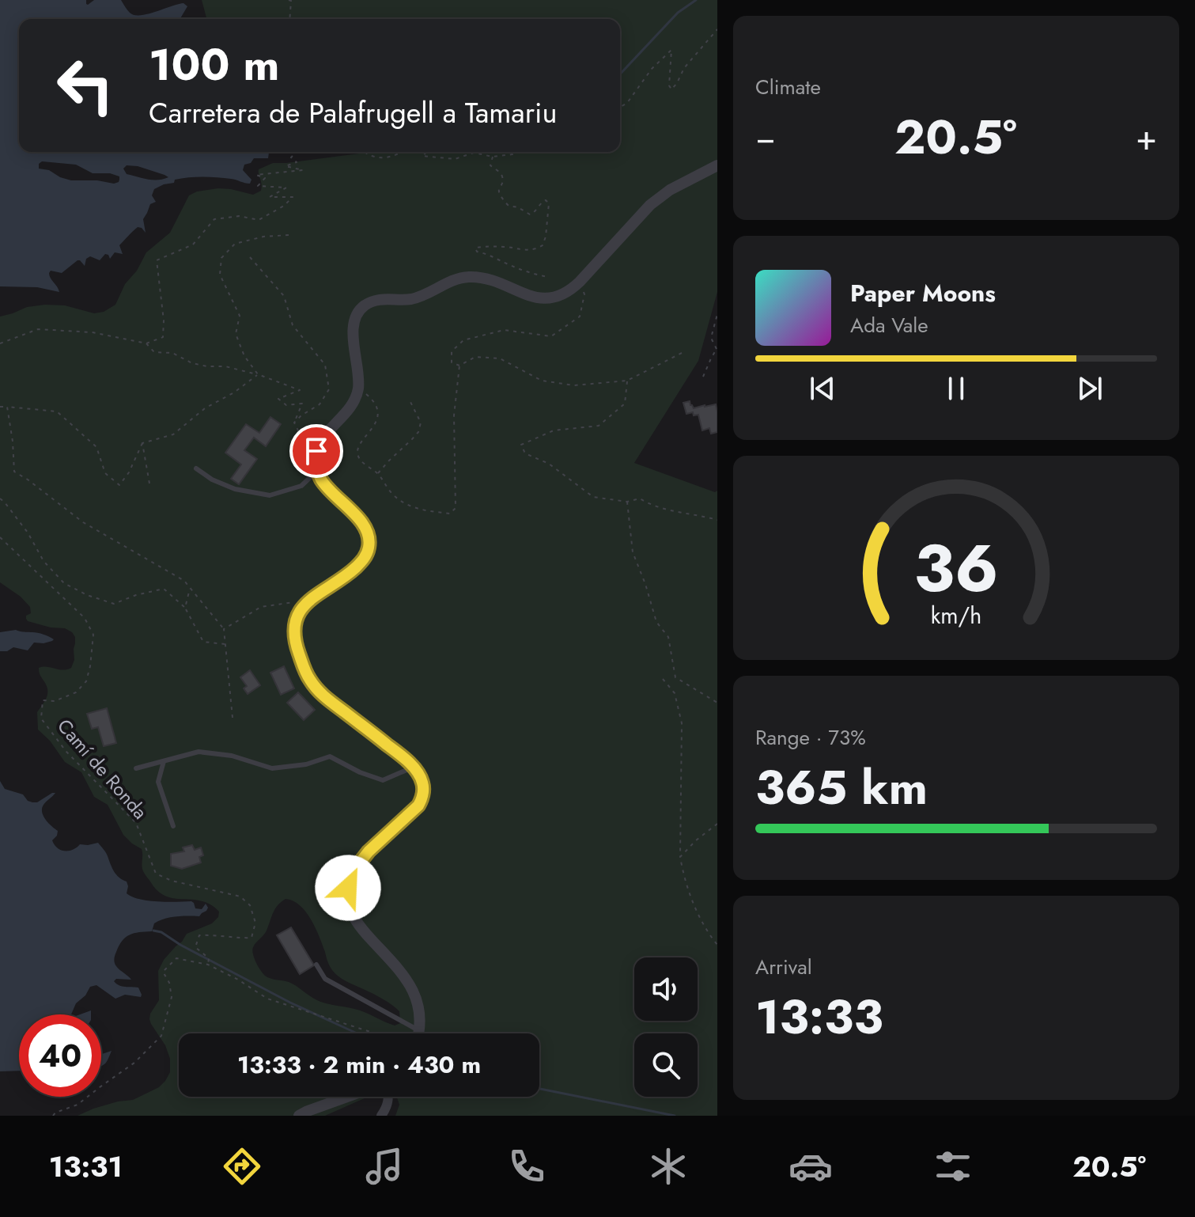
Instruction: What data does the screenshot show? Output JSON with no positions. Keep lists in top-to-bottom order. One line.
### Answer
{"streets":{"path":["Camí de Ronda"]},"page":{"tile":["Climate",["Range · 73%","365 km"],["Arrival","13:33"]],"turn":["100 m","Carretera de Palafrugell a Tamariu"],"heat":["−","20.5°","+"],"song":["Paper Moons","Ada Vale"],"limit":"40","trip":"13:33 · 2 min · 430 m","tabs":["13:31","20.5°"],"gauge":["36","km/h"]}}
